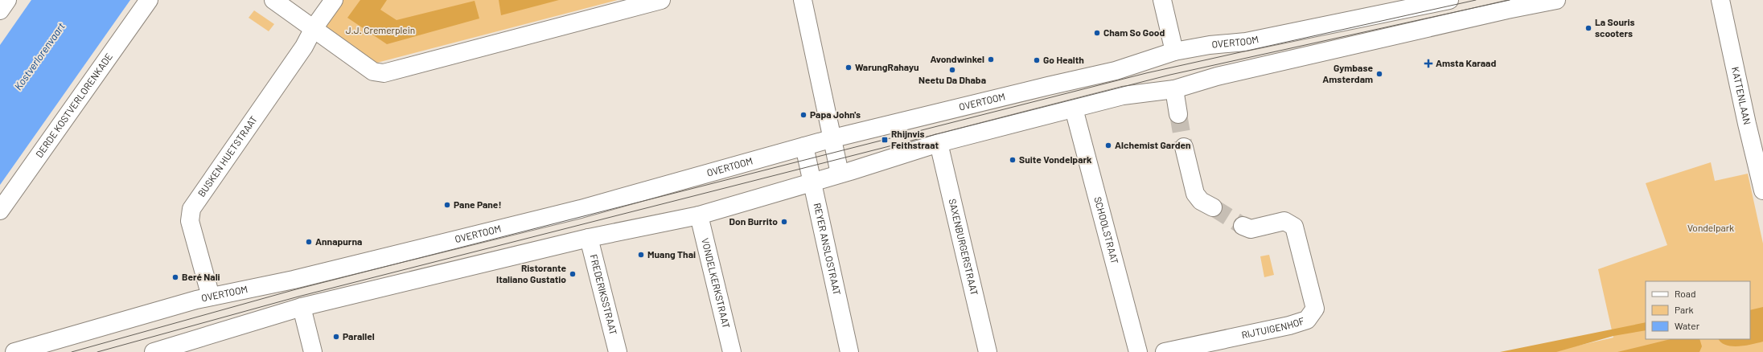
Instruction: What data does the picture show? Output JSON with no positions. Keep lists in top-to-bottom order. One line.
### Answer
{"streets":{"main road":["OVERTOOM","KATTENLAAN","DERDE KOSTVERLORENKADE","BUSKEN HUETSTRAAT","SCHOOLSTRAAT","SAXENBURGERSTRAAT","REYER ANSLOSTRAAT","VONDELKERKSTRAAT","FREDERIKSSTRAAT","RIJTUIGENHOF"]},"crossings":[["OVERTOOM","BUSKEN HUETSTRAAT"],["OVERTOOM","REYER ANSLOSTRAAT"]],"water":["Kostverlorenvaart"],"parks":["J.J. Cremerplein","Vondelpark"],"places":{"other":["La Souris scooters","Cham So Good","Avondwinkel","Go Health","WarungRahayu","Neetu Da Dhaba","Gymbase Amsterdam","Papa John's","Alchemist Garden","Suite Vondelpark","Pane Pane!","Don Burrito","Annapurna","Muang Thai","Ristorante Italiano Gustatio","Beré Nali","Parallel"],"health":["Amsta Karaad"],"transit":["Rhijnvis Feithstraat"]},"legend":["Road","Park","Water"]}
